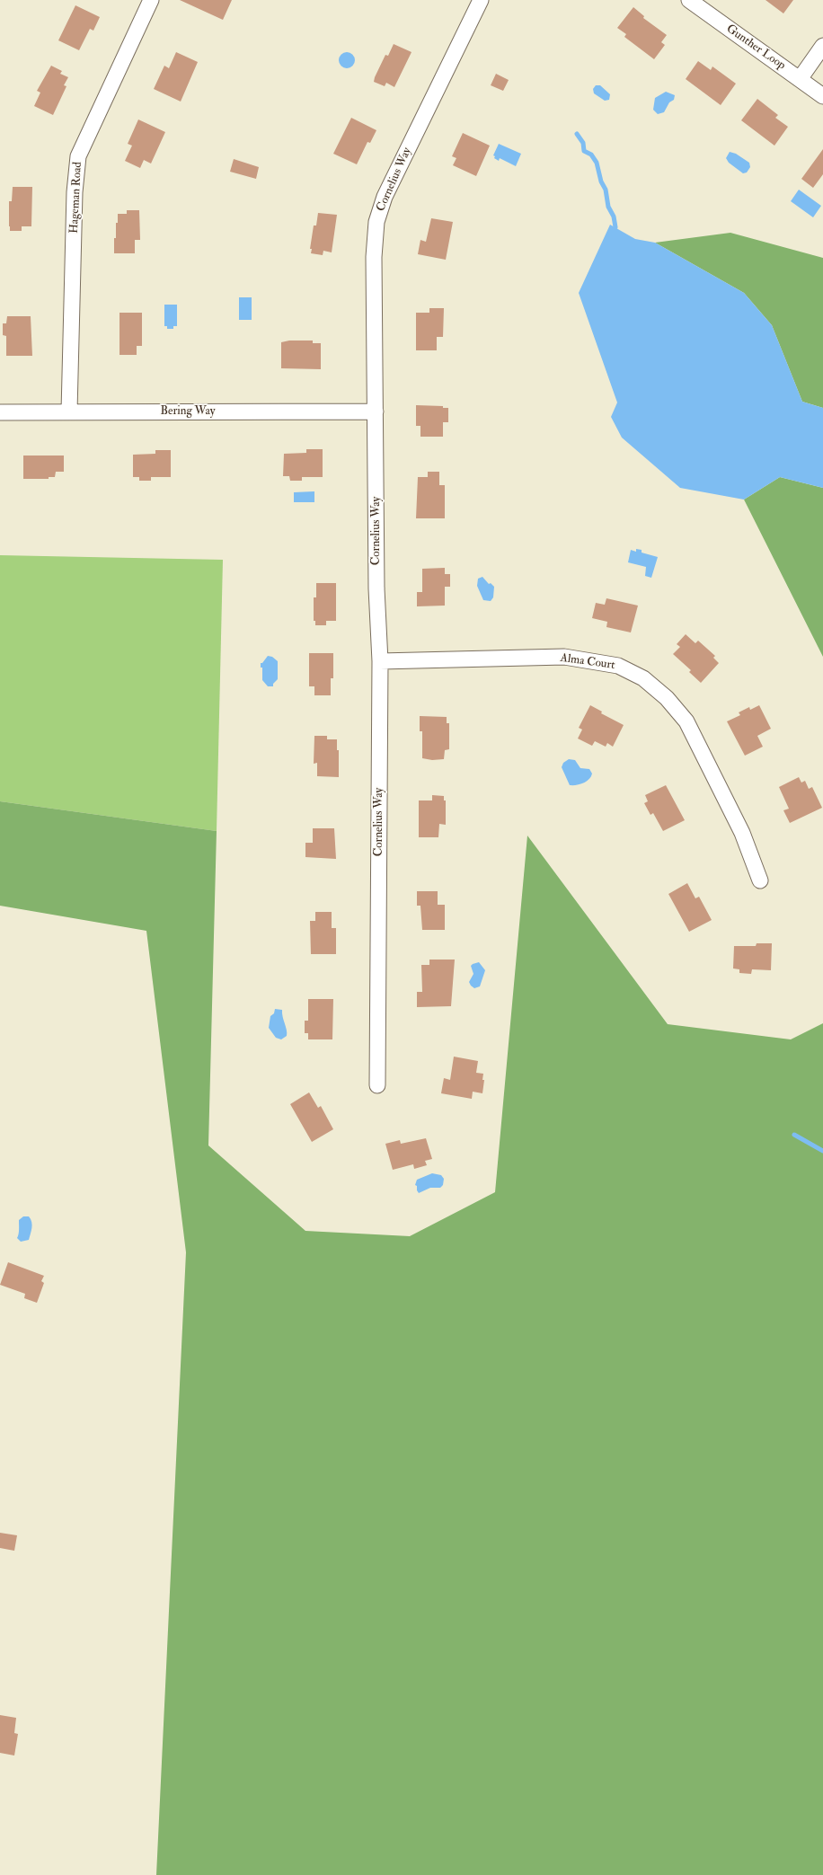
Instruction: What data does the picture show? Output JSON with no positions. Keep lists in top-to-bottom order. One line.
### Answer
{"streets":{"street":["Gunther Loop","Cornelius Way","Hageman Road","Bering Way","Alma Court"]},"crossings":[["Cornelius Way","Bering Way"],["Cornelius Way","Alma Court"],["Hageman Road","Bering Way"]]}
